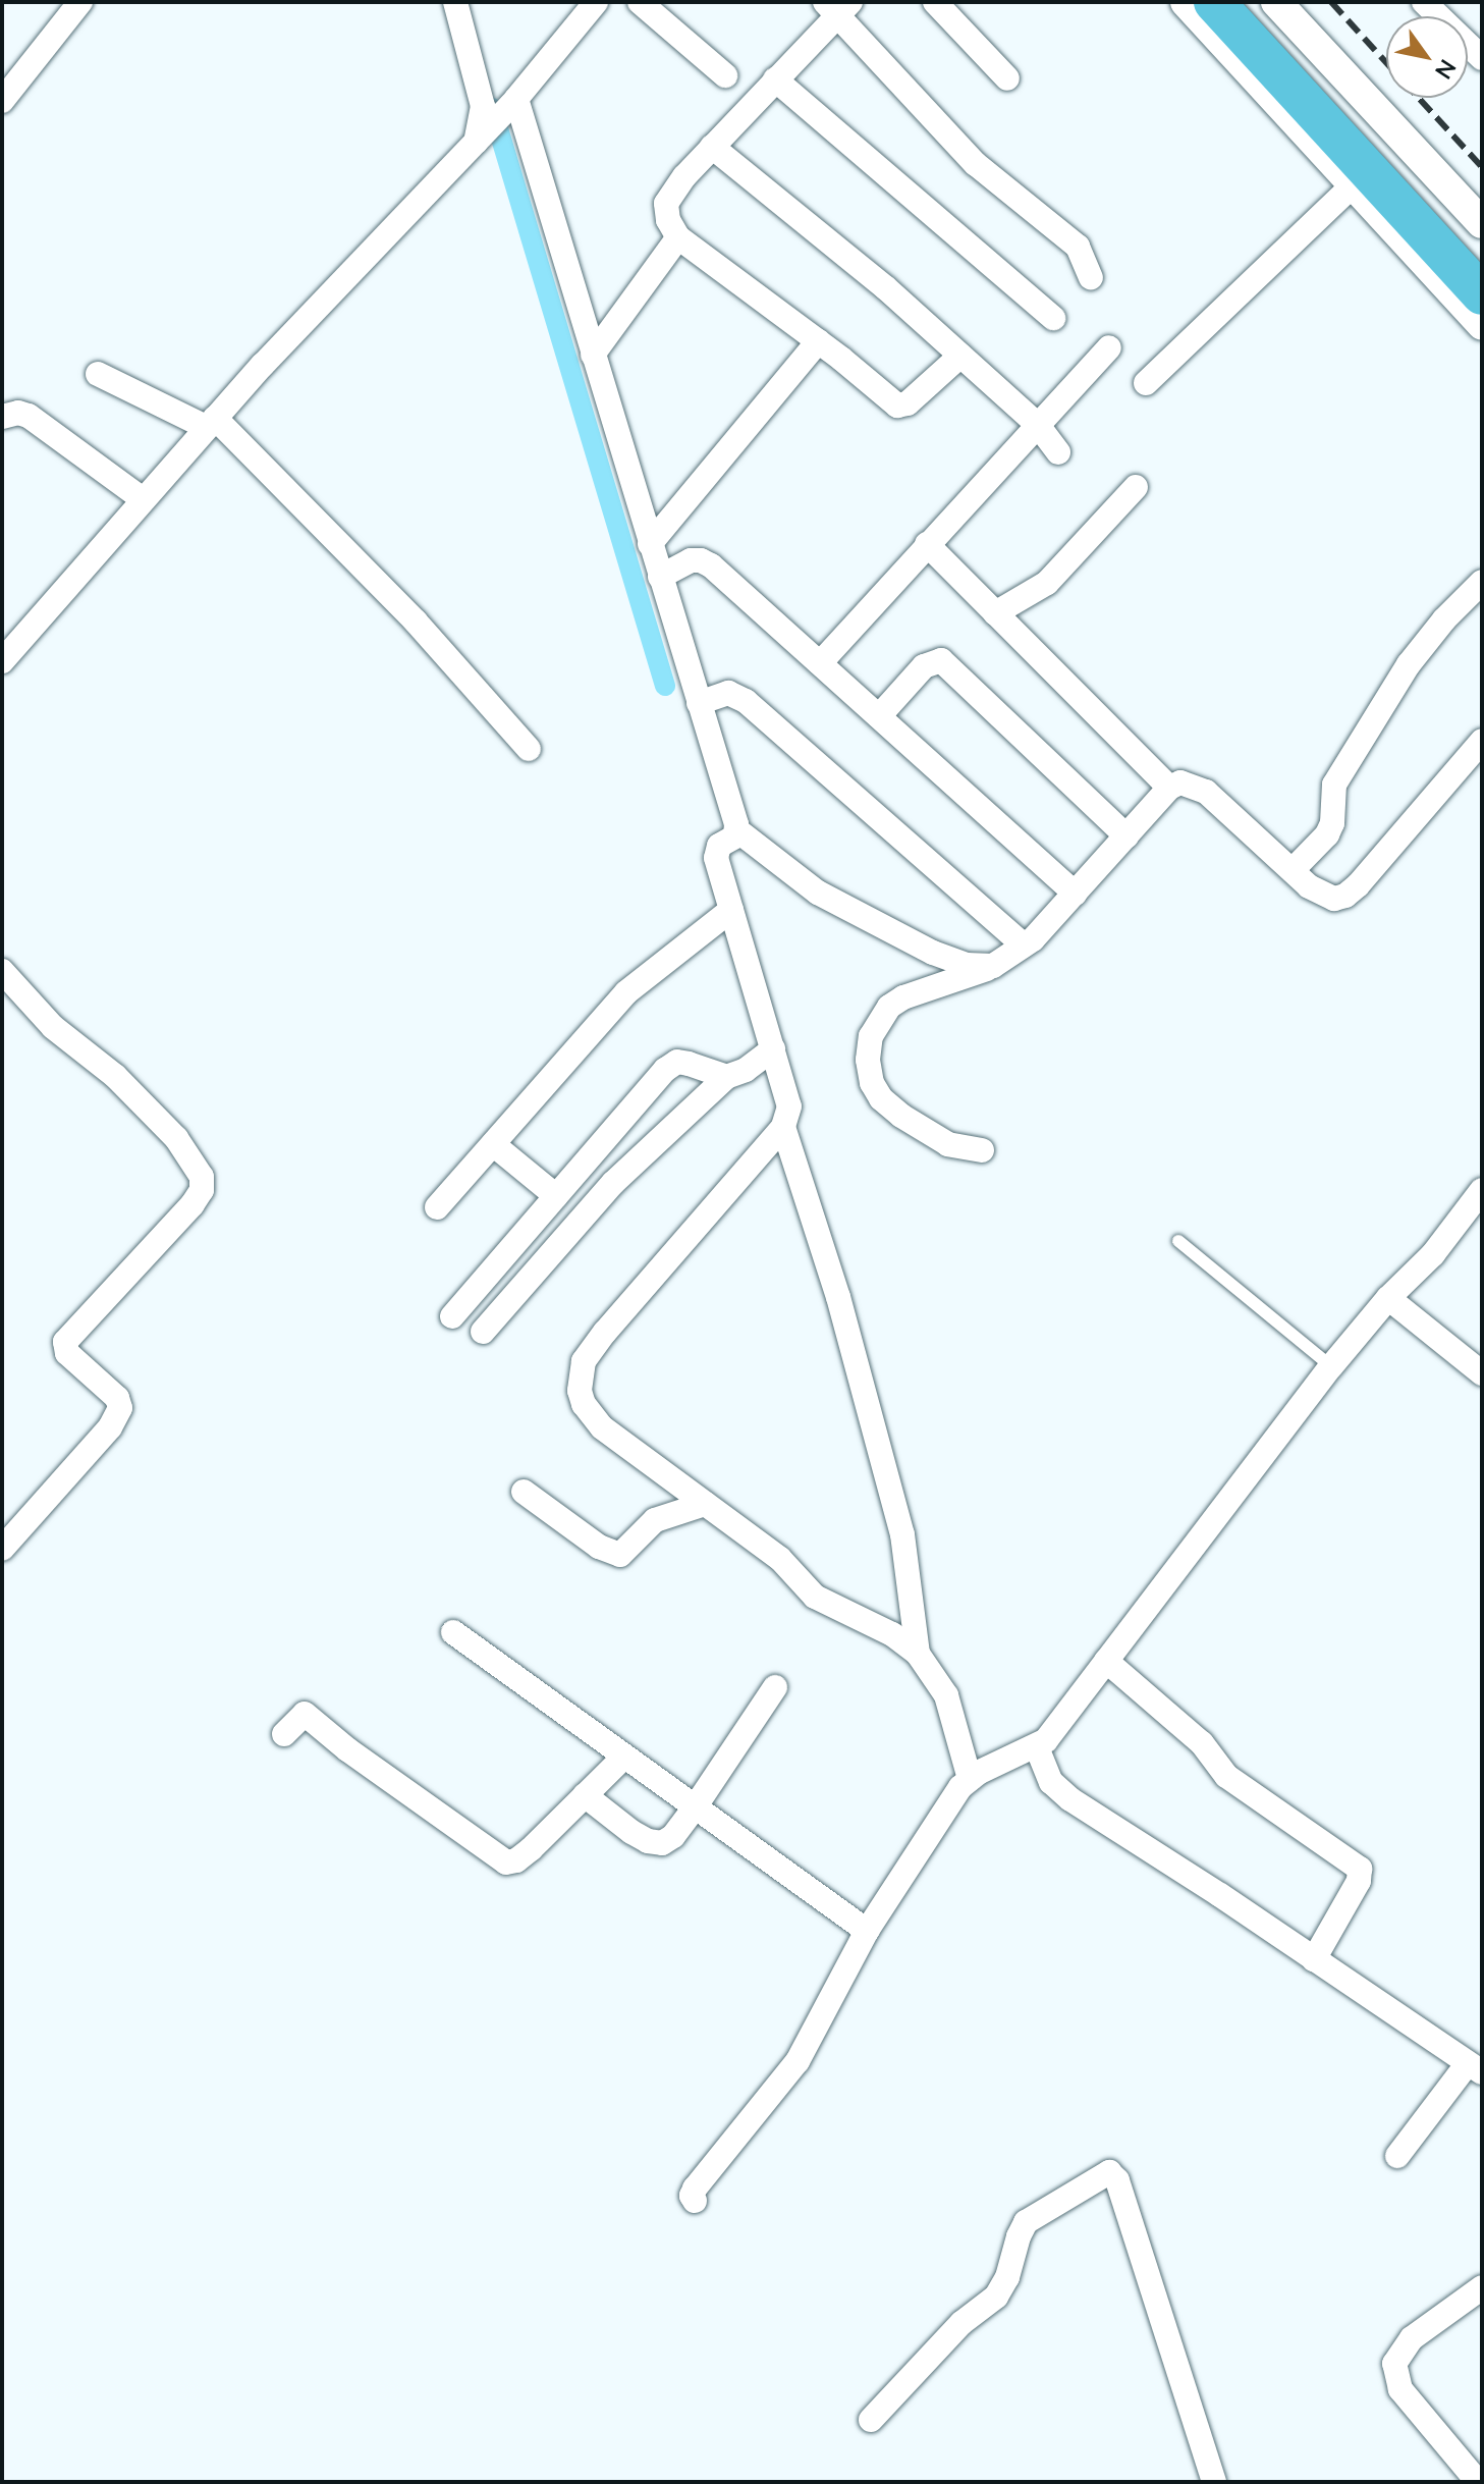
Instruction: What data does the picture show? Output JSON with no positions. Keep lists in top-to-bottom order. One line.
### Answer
{"north":"bottom right"}
